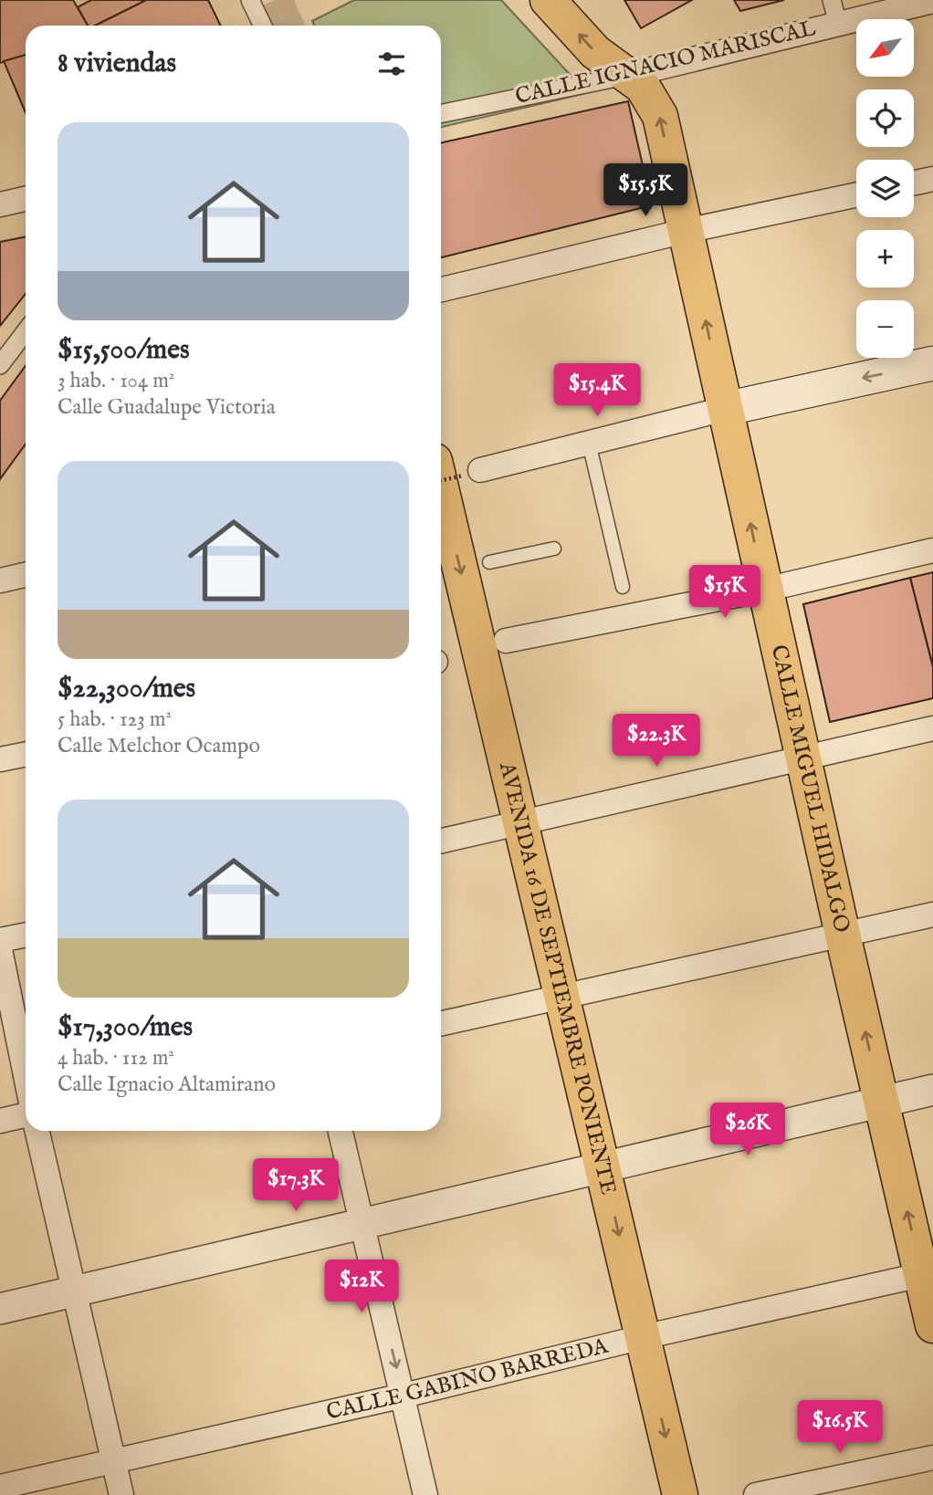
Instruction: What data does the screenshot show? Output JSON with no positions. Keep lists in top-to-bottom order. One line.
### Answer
{"streets":{"main road":["CALLE MIGUEL HIDALGO","AVENIDA 16 DE SEPTIEMBRE PONIENTE"],"street":["CALLE IGNACIO MARISCAL","CALLE GABINO BARREDA"]},"crossings":[["CALLE IGNACIO MARISCAL","CALLE MIGUEL HIDALGO"],["CALLE MIGUEL HIDALGO","CALLE GABINO BARREDA"],["AVENIDA 16 DE SEPTIEMBRE PONIENTE","CALLE GABINO BARREDA"]],"one_way":["CALLE MIGUEL HIDALGO","AVENIDA 16 DE SEPTIEMBRE PONIENTE"],"north":"bottom left","page":{"map_buttons":["+","−"],"heading":"8 viviendas","list":[{"name":"$15,500/mes","note":"3 hab. · 104 m² · Calle Guadalupe Victoria"},{"name":"$22,300/mes","note":"5 hab. · 123 m² · Calle Melchor Ocampo"},{"name":"$17,300/mes","note":"4 hab. · 112 m² · Calle Ignacio Altamirano"}],"price":["$15.5K","$15.4K","$15K","$22.3K","$26K","$17.3K","$12K","$16.5K"]}}
